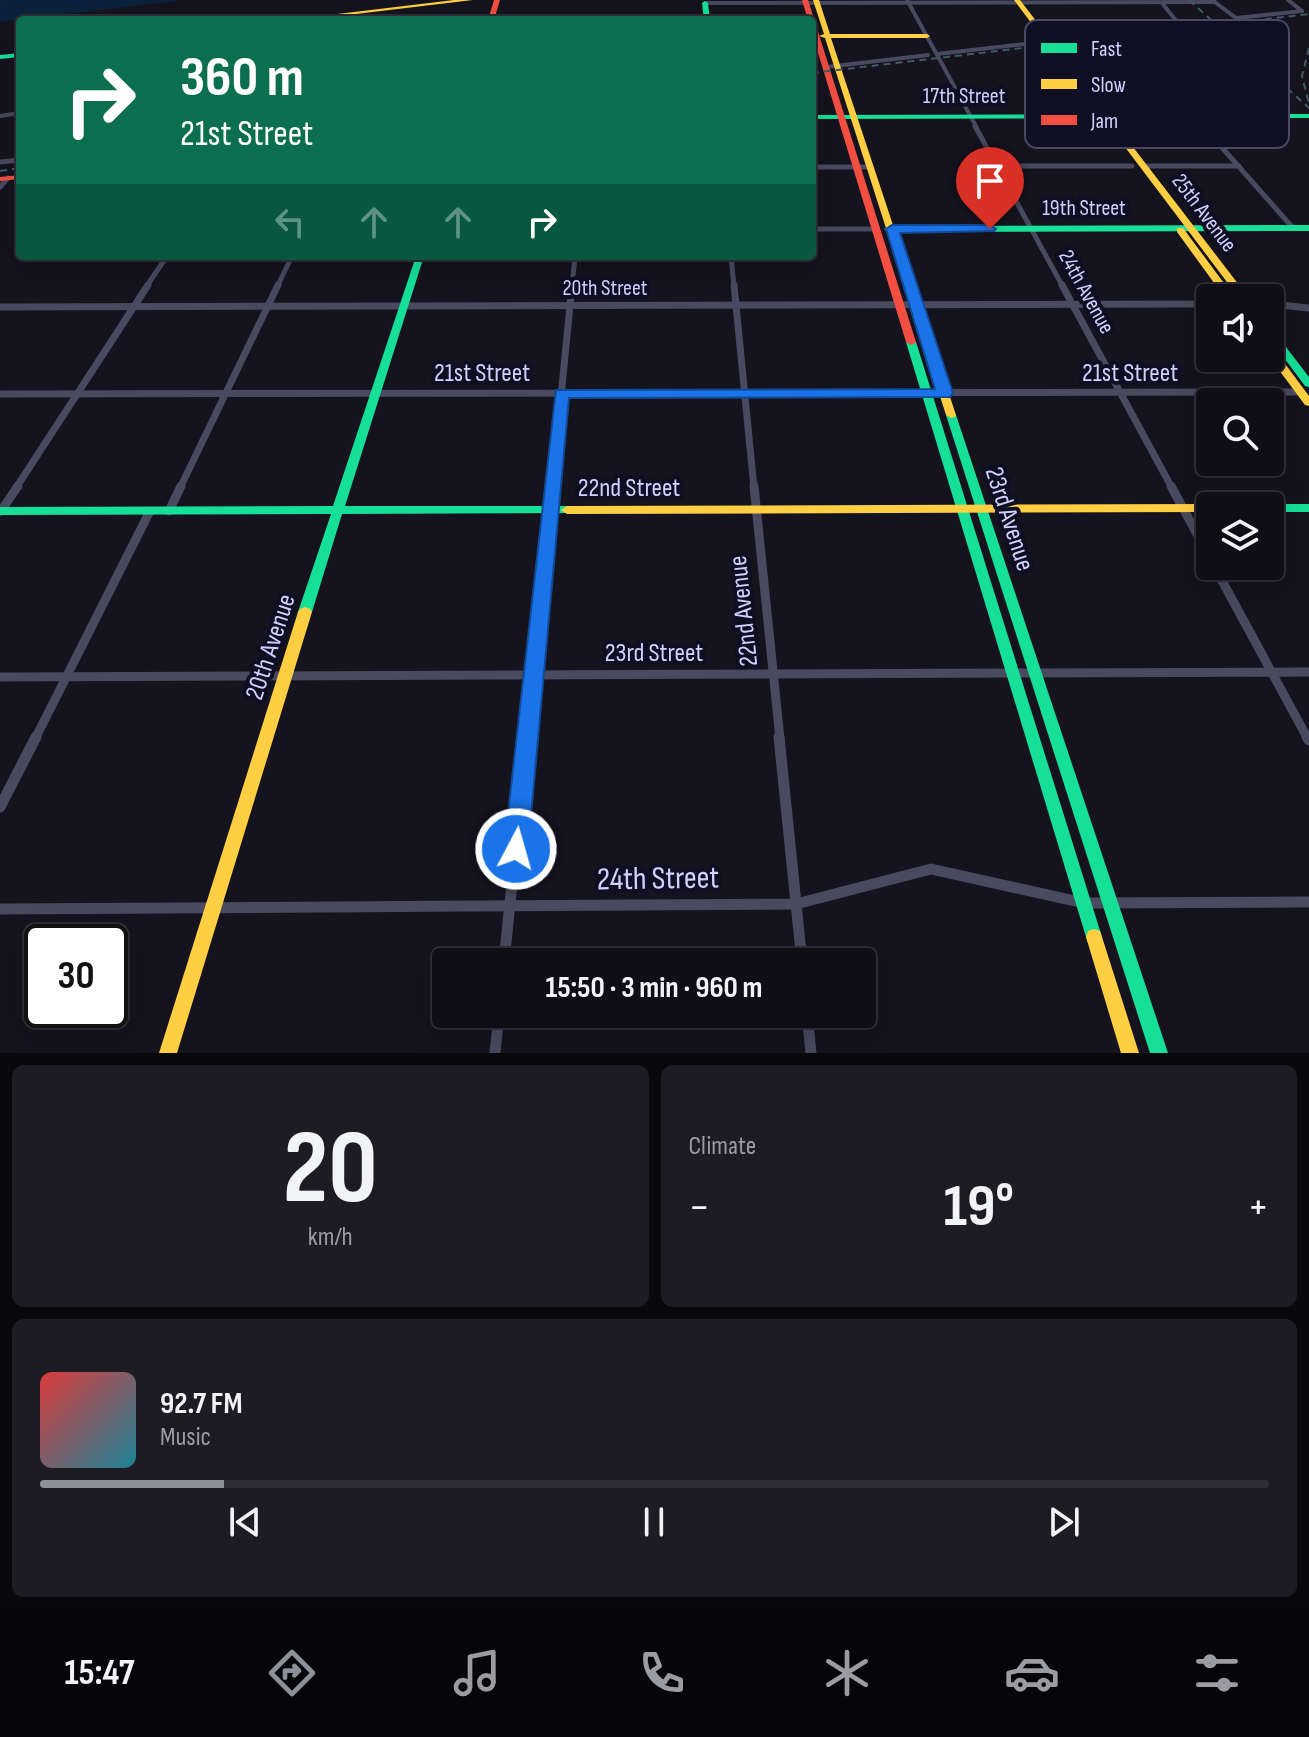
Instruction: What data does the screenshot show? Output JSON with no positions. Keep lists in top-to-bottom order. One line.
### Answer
{"streets":{"street":["17th Street","19th Street","25th Avenue","20th Street","24th Avenue","21st Street","22nd Street","23rd Avenue","22nd Avenue","20th Avenue","23rd Street","24th Street"]},"crossings":[["17th Street","24th Avenue"],["17th Street","23rd Avenue"],["19th Street","25th Avenue"],["19th Street","24th Avenue"],["19th Street","23rd Avenue"],["20th Street","24th Avenue"],["20th Street","23rd Avenue"],["20th Street","22nd Avenue"],["20th Street","20th Avenue"],["24th Avenue","21st Street"],["24th Avenue","22nd Street"],["21st Street","23rd Avenue"],["21st Street","22nd Avenue"],["21st Street","20th Avenue"],["22nd Street","23rd Avenue"],["22nd Street","22nd Avenue"],["22nd Street","20th Avenue"],["23rd Avenue","23rd Street"],["23rd Avenue","24th Street"],["22nd Avenue","23rd Street"],["22nd Avenue","24th Street"],["20th Avenue","23rd Street"],["20th Avenue","24th Street"]],"legend":["Fast","Slow","Jam"],"page":{"turn":["360 m","21st Street"],"limit":"30","trip":"15:50 · 3 min · 960 m","tile":[["20","km/h"],"Climate"],"heat":["−","19°","+"],"song":["92.7 FM","Music"],"tabs":"15:47"}}
